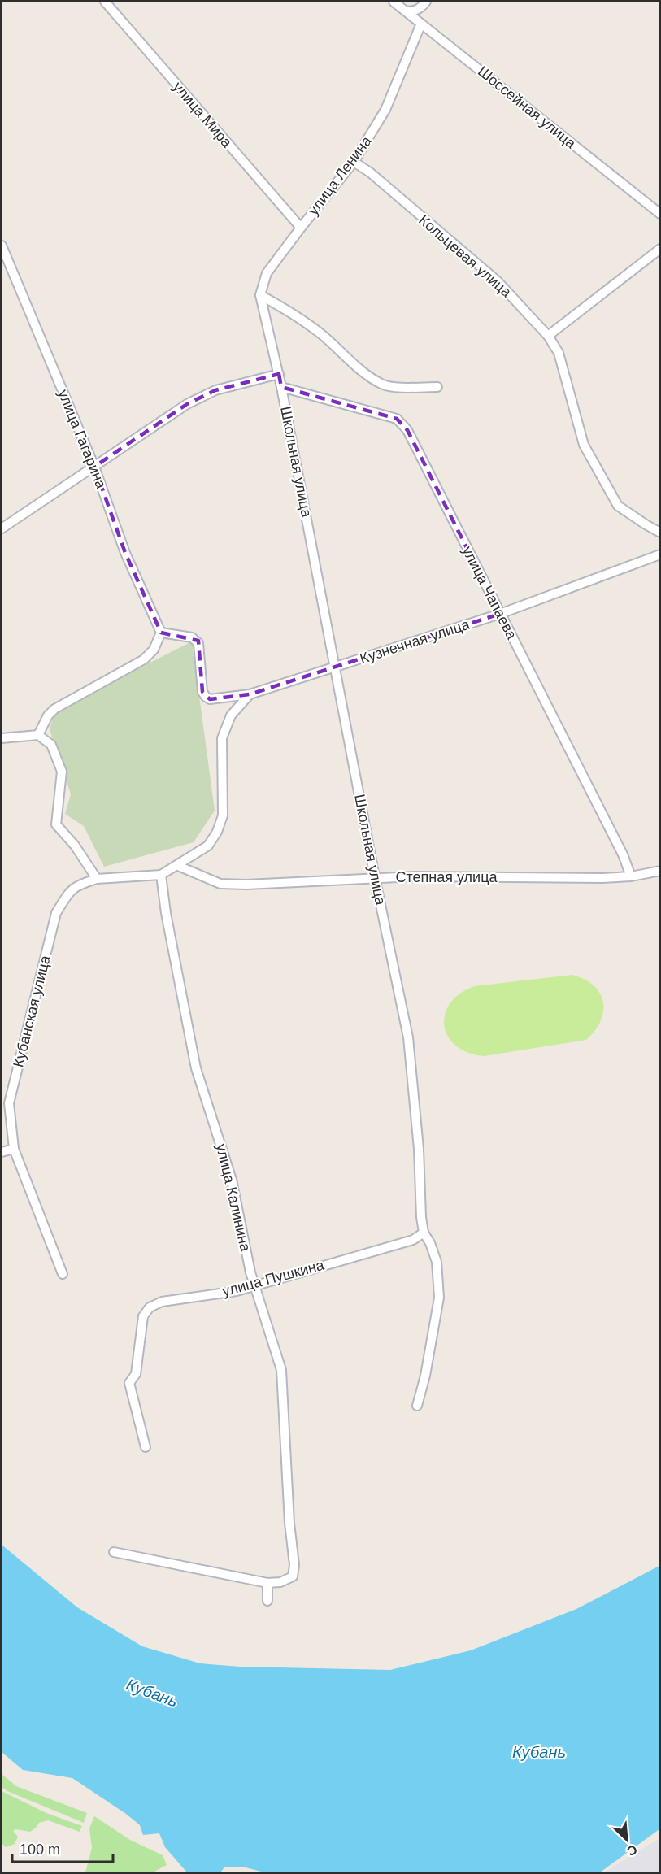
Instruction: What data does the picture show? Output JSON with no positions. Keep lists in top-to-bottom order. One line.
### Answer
{"streets":{"street":["Шоссейная улица","улица Мира","улица Ленина","Кольцевая улица","улица Гагарина","Школьная улица","улица Чапаева","Кузнечная улица","Степная улица","Кубанская улица","улица Калинина","улица Пушкина"]},"crossings":[["Шоссейная улица","улица Ленина"],["улица Мира","улица Ленина"],["улица Ленина","Кольцевая улица"],["улица Ленина","Школьная улица"],["улица Гагарина","Кузнечная улица"],["Школьная улица","улица Чапаева"],["Школьная улица","Кузнечная улица"],["Школьная улица","Степная улица"],["Школьная улица","улица Пушкина"],["улица Чапаева","Кузнечная улица"],["улица Чапаева","Степная улица"],["Кубанская улица","улица Калинина"],["улица Калинина","улица Пушкина"]],"water":["Кубань"],"scale_bar":"100 m","north":"bottom right"}
